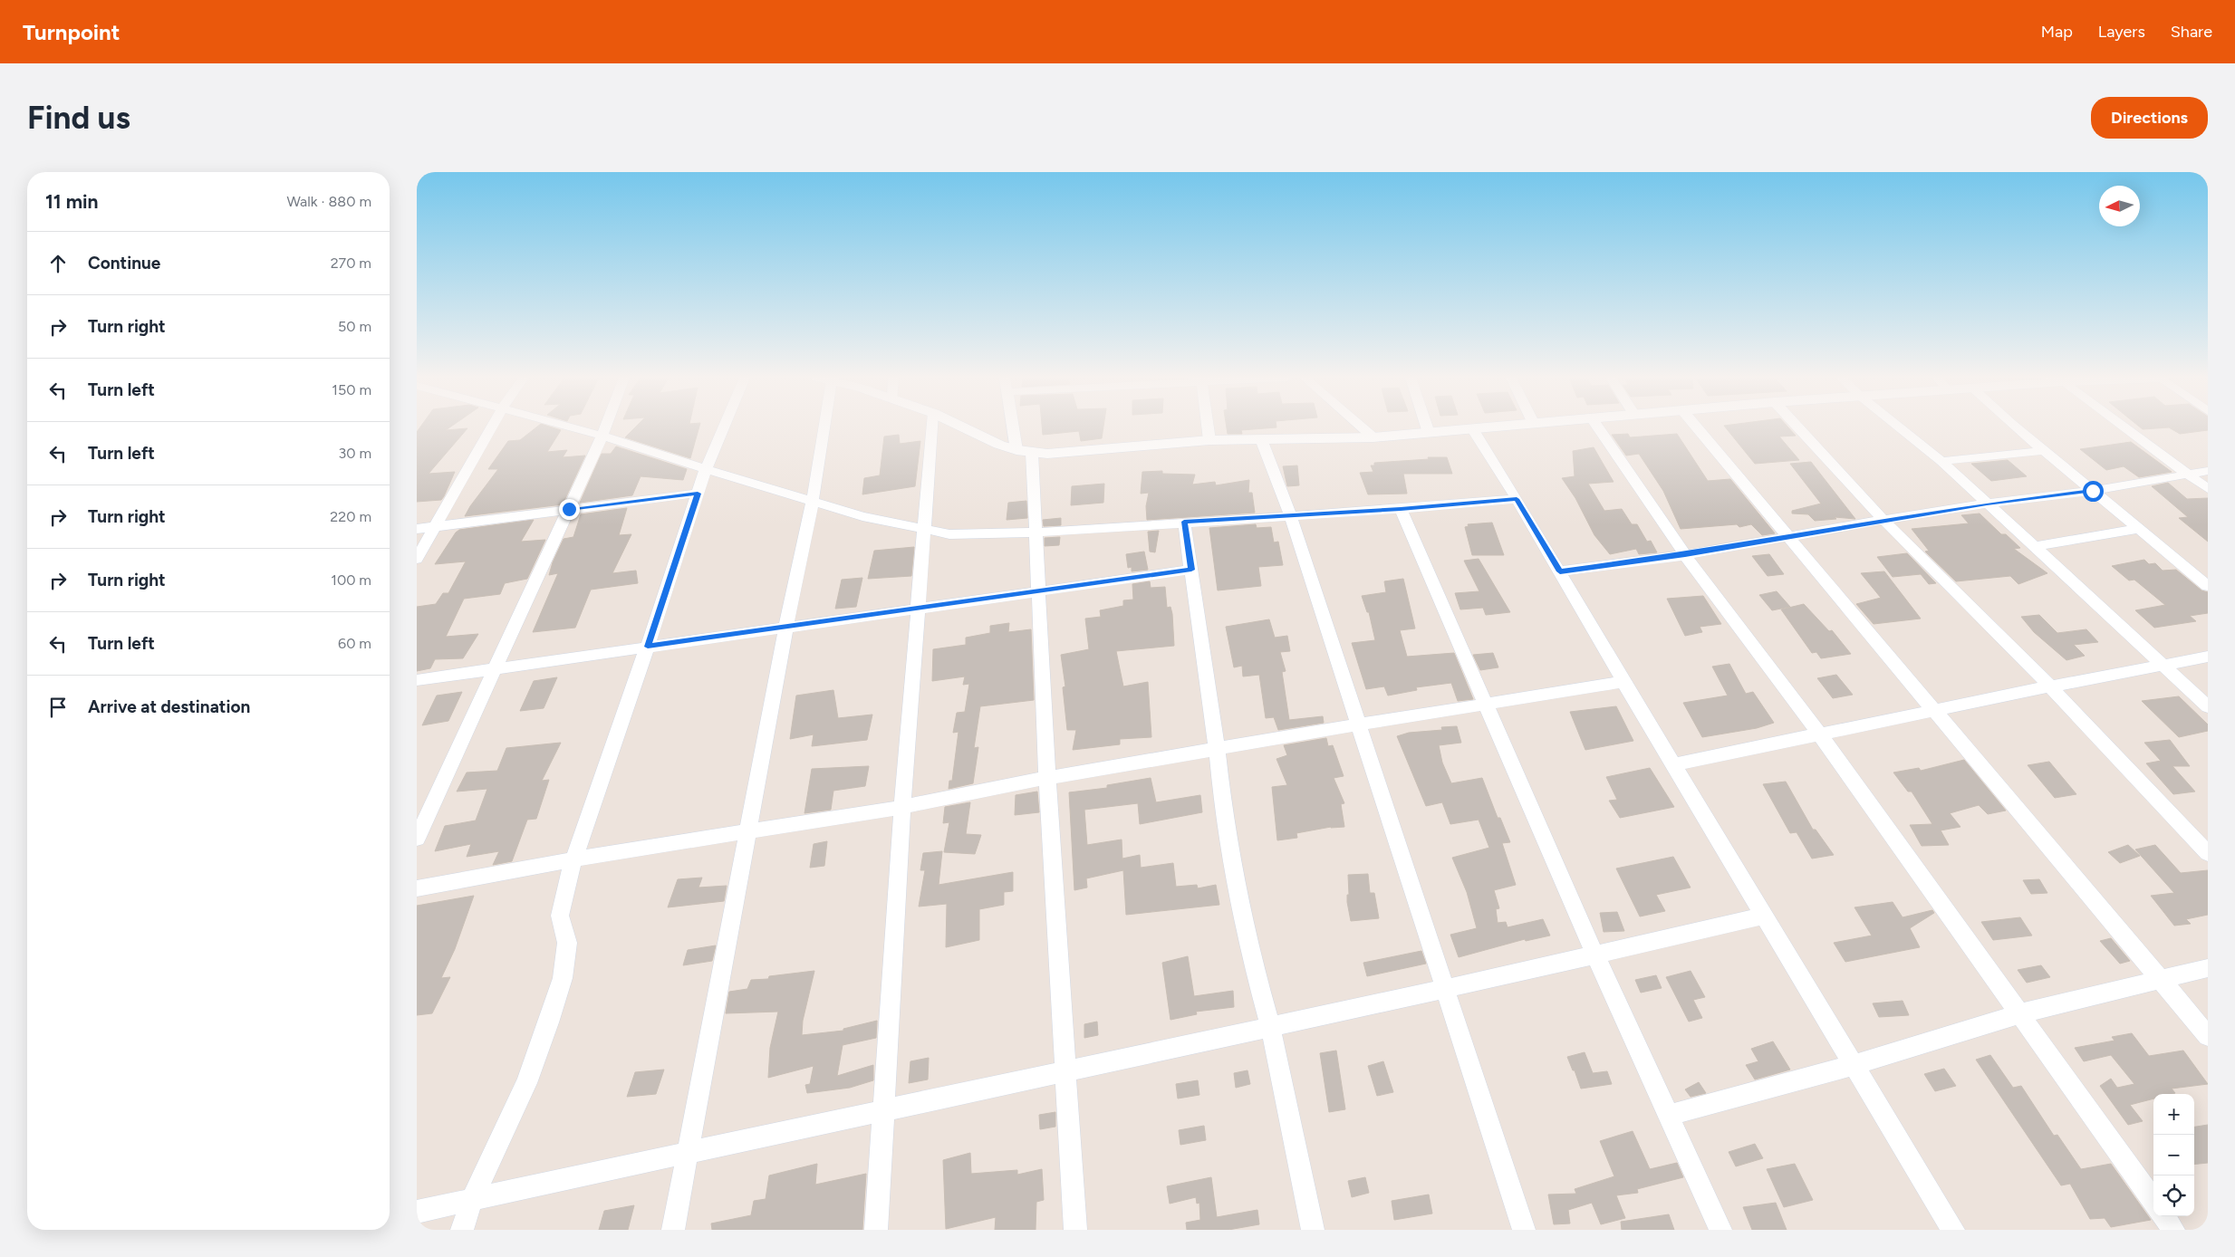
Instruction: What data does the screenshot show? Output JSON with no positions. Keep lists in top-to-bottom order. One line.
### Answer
{"north":"left","page":{"header":"Turnpoint","nav":["Map","Layers","Share"],"buttons":"Directions","title":"Find us","heading":["11 min","Walk · 880 m"],"list":[["Continue","270 m"],["Turn right","50 m"],["Turn left","150 m"],["Turn left","30 m"],["Turn right","220 m"],["Turn right","100 m"],["Turn left","60 m"],"Arrive at destination"],"map_buttons":["+","−"]}}
